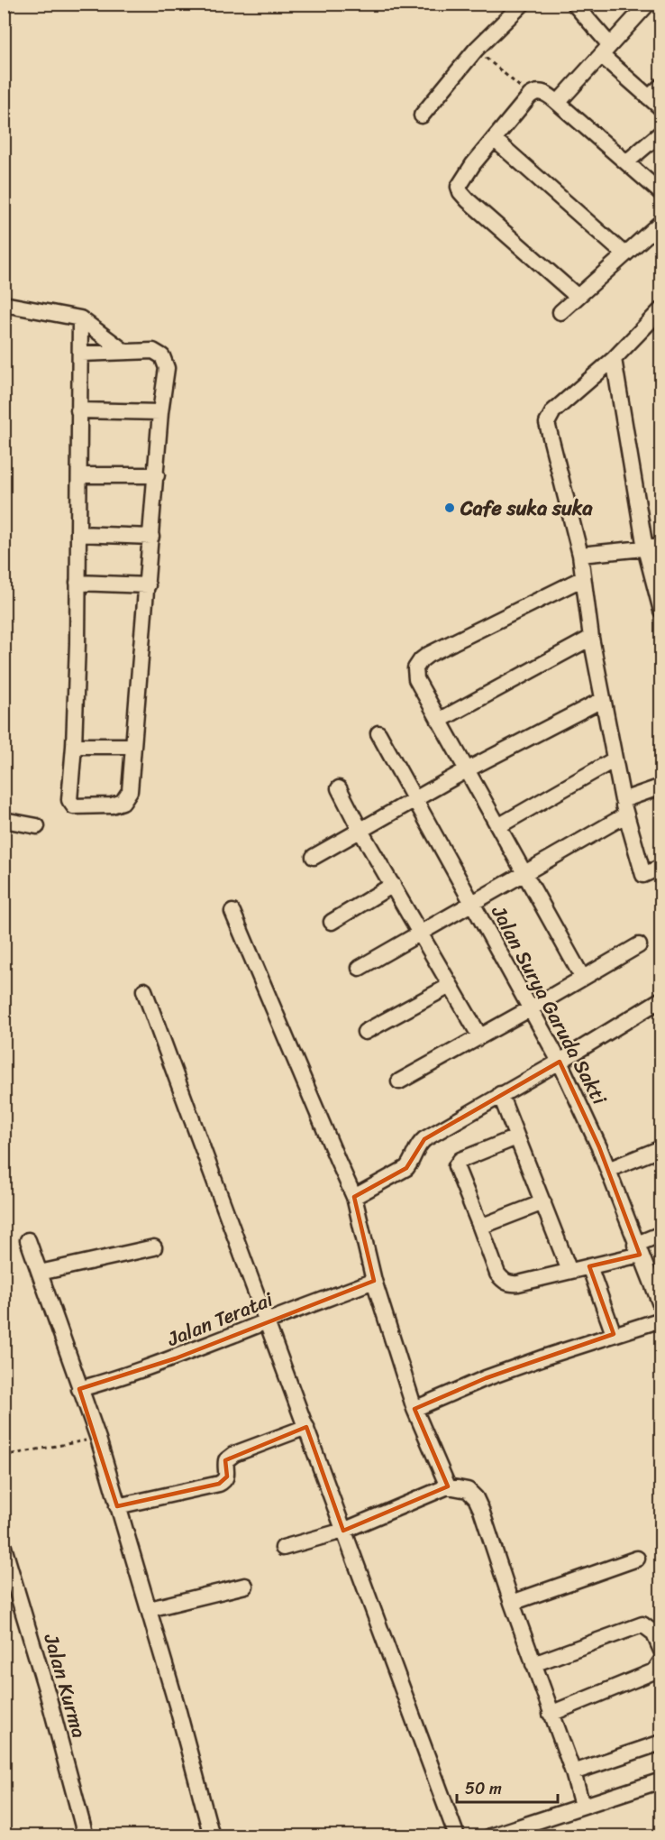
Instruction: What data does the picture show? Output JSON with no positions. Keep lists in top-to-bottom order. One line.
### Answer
{"streets":{"street":["Jalan Surya Garuda Sakti","Jalan Teratai","Jalan Kurma"]},"places":["Cafe suka suka"],"scale_bar":"50 m"}
